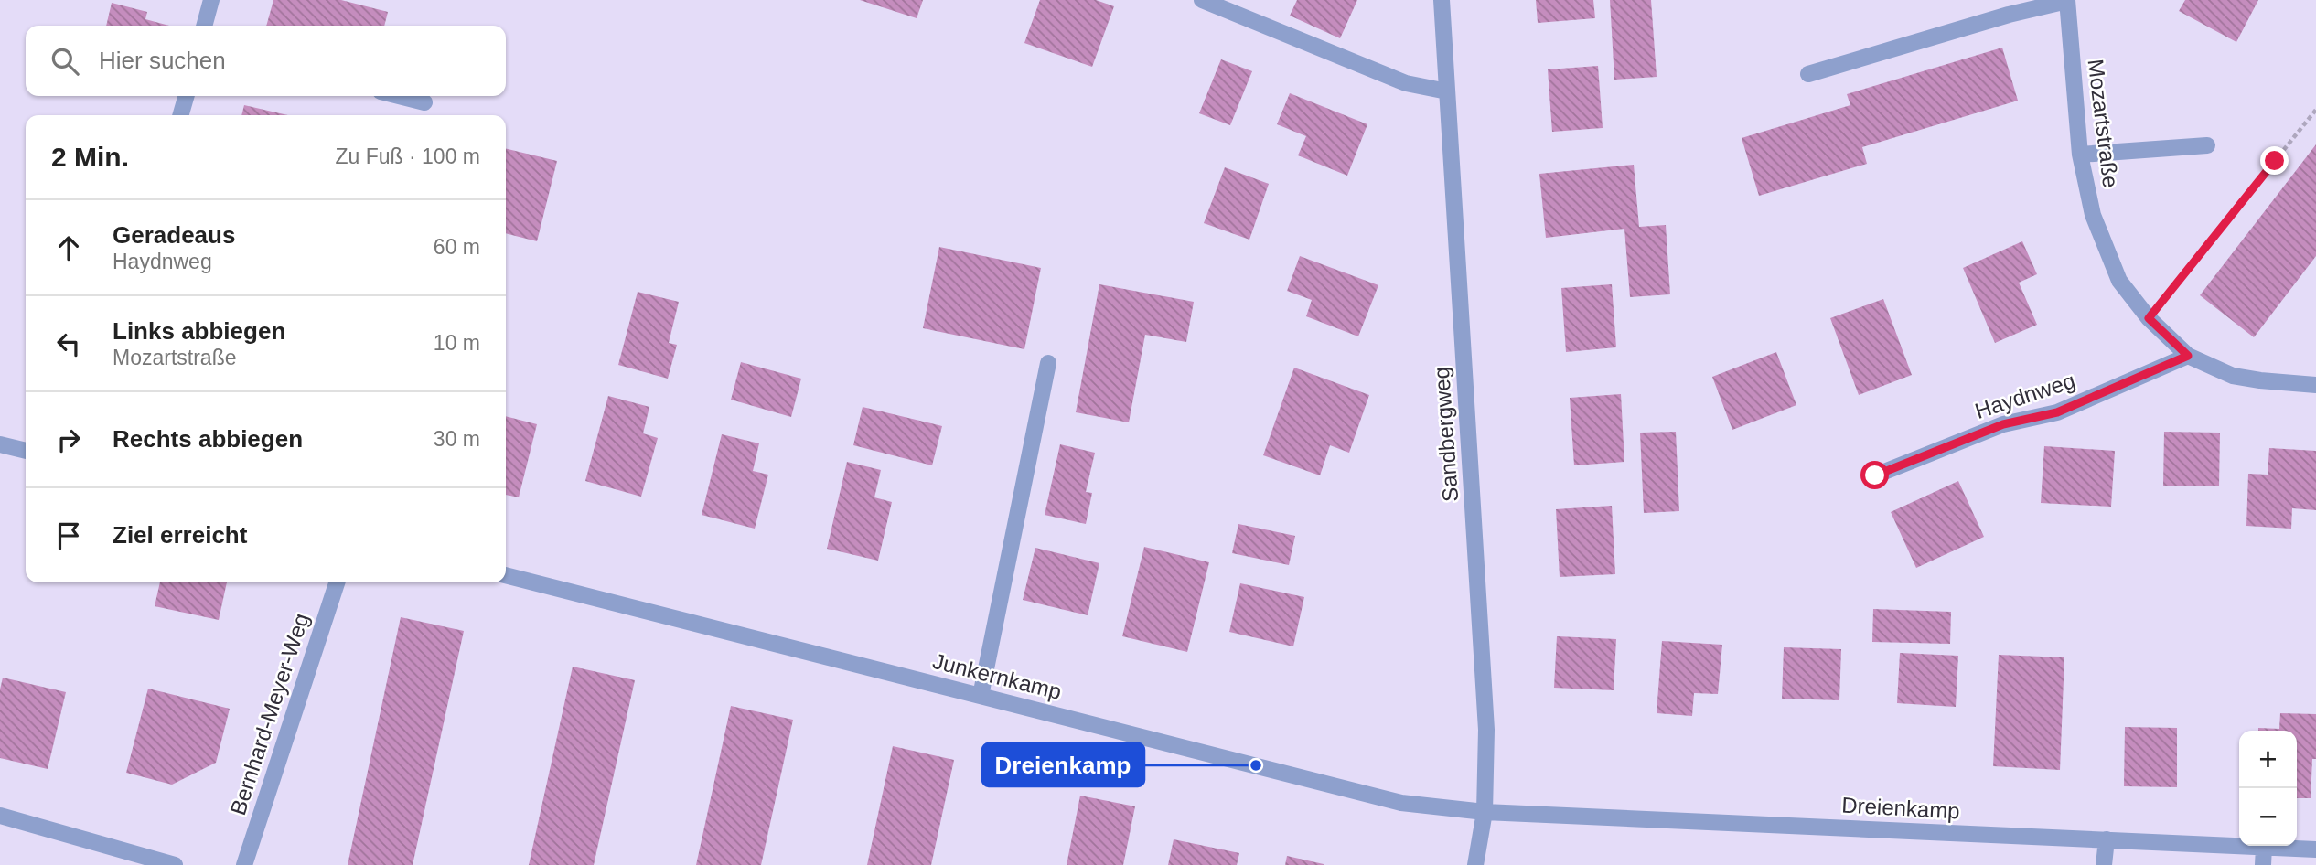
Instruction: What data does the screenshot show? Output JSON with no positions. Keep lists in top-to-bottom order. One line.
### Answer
{"streets":{"street":["Mozartstraße","Haydnweg","Sandbergweg","Junkernkamp","Bernhard-Meyer-Weg","Dreienkamp"]},"crossings":[["Mozartstraße","Haydnweg"],["Sandbergweg","Junkernkamp"],["Sandbergweg","Dreienkamp"],["Junkernkamp","Dreienkamp"]],"places":["Dreienkamp"],"page":{"search":"Hier suchen","heading":["2 Min.","Zu Fuß · 100 m"],"list":[["Geradeaus","Haydnweg","60 m"],["Links abbiegen","Mozartstraße","10 m"],["Rechts abbiegen","30 m"],"Ziel erreicht"],"map_buttons":["+","−"]}}
